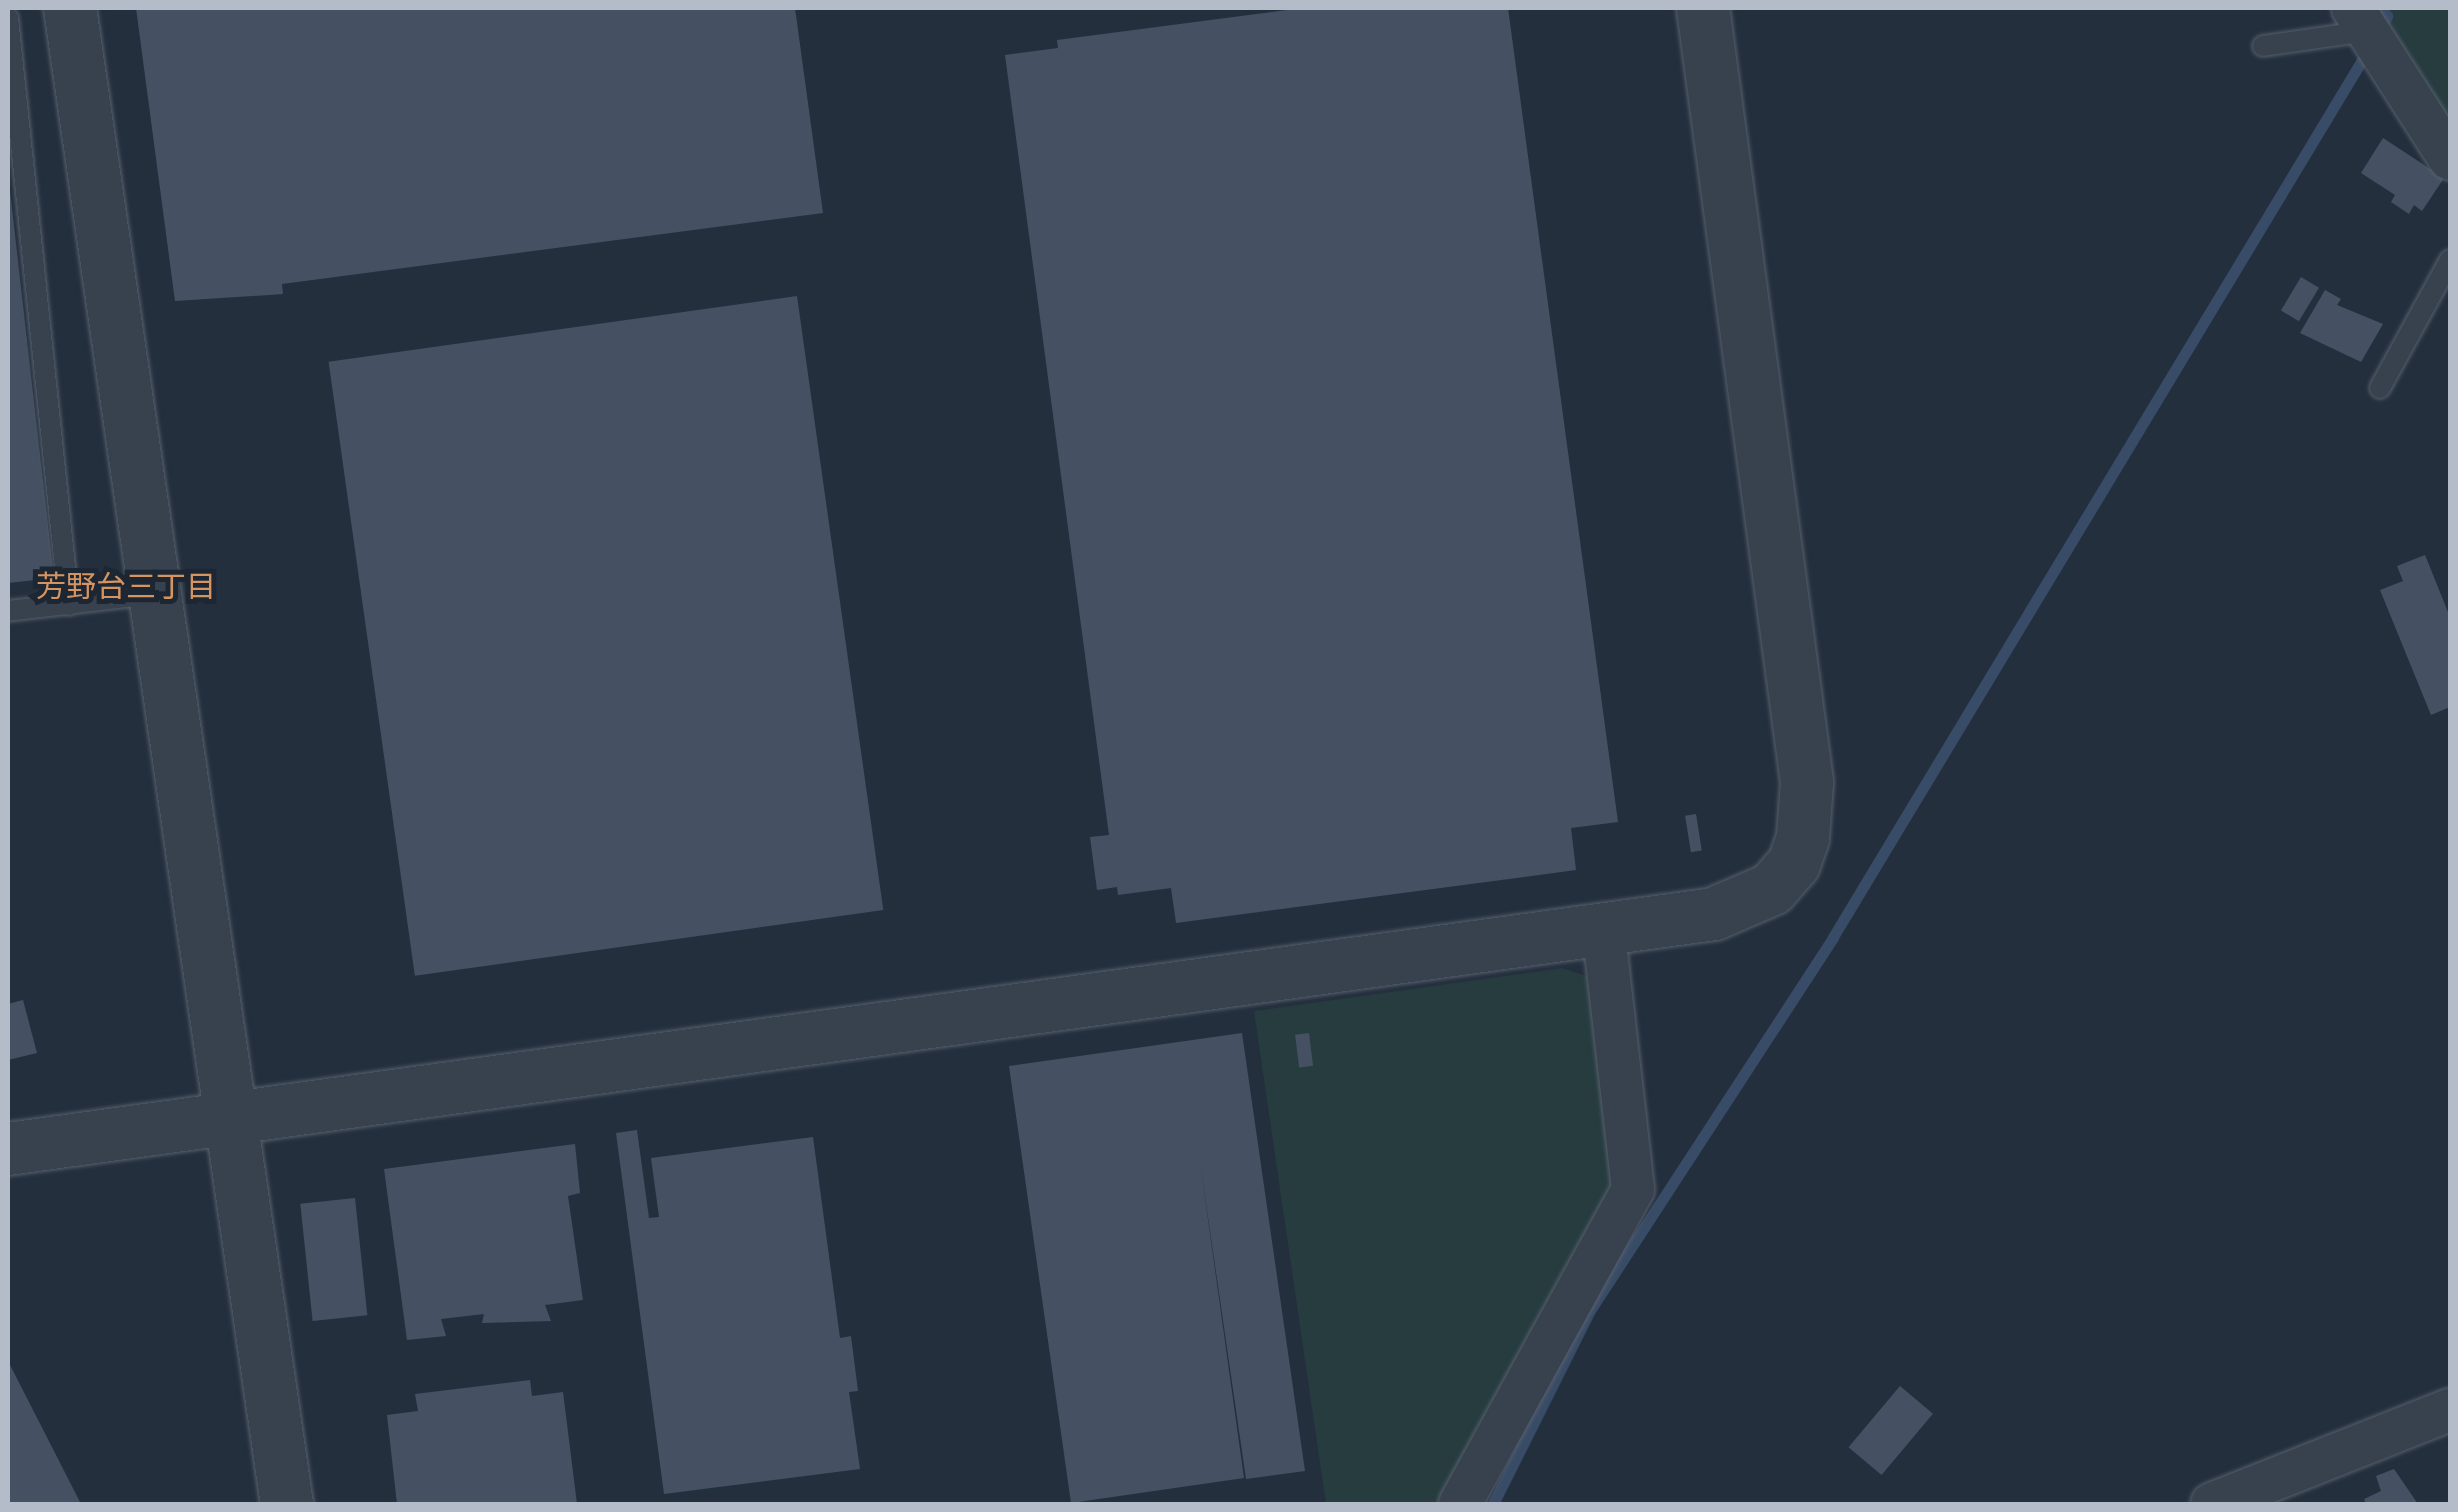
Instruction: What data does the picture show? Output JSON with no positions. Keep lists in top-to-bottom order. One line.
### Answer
{"districts":["芳野台三丁目"]}
